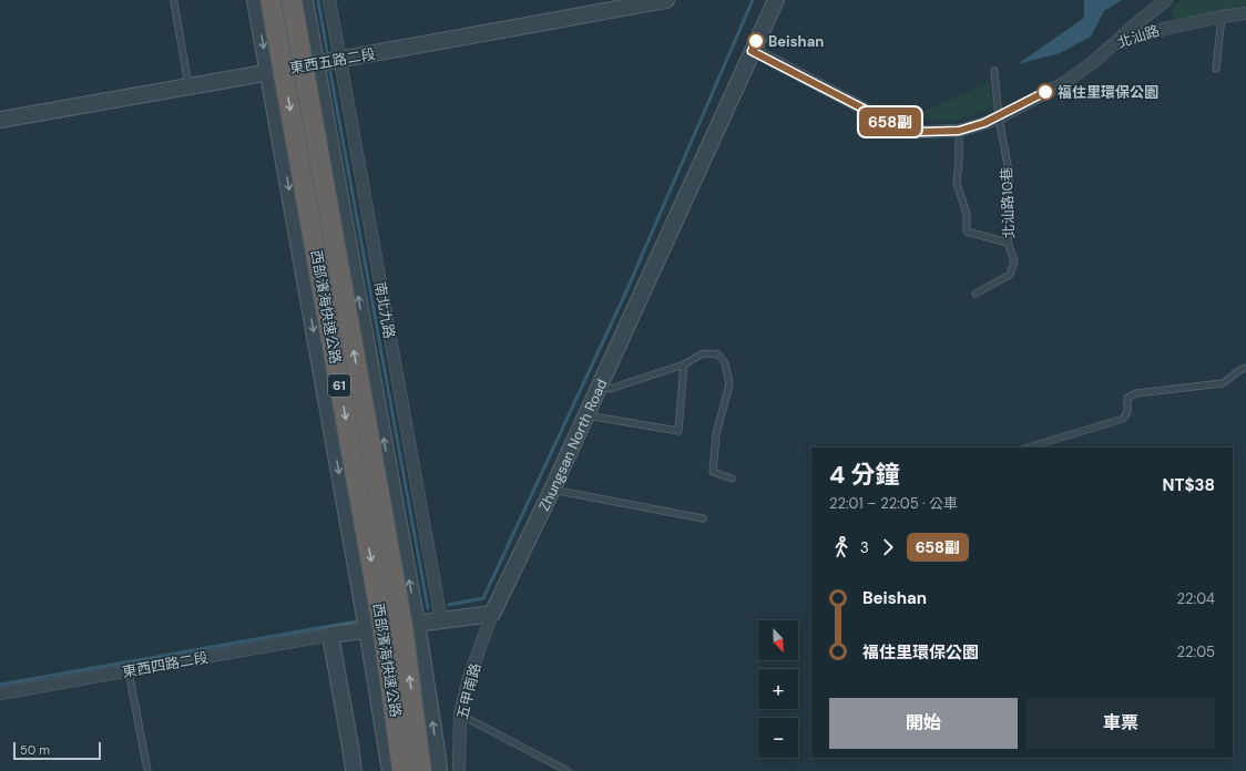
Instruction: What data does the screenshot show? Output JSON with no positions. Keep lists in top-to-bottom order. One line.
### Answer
{"streets":{"highway":["西部濱海快速公路","61"],"street":["北汕路","東西五路二段","南北九路","Zhungsan North Road","東西四路二段","五甲南路"],"lane":["北汕路10巷"]},"crossings":[["北汕路","北汕路10巷"],["北汕路","Zhungsan North Road"],["東西五路二段","南北九路"],["Zhungsan North Road","五甲南路"]],"places":["Beishan","福住里環保公園"],"lines":["bus line 658副"],"scale_bar":"50 m","north":"bottom right","page":{"on_map":"658副","heading":["4 分鐘","22:01 – 22:05 · 公車","NT$38"],"legs":["3","658副"],"list":[{"name":"Beishan","value":"22:04"},{"name":"福住里環保公園","value":"22:05"}],"map_buttons":["+","−"],"buttons":["開始","車票"],"scale":"50 m"}}
